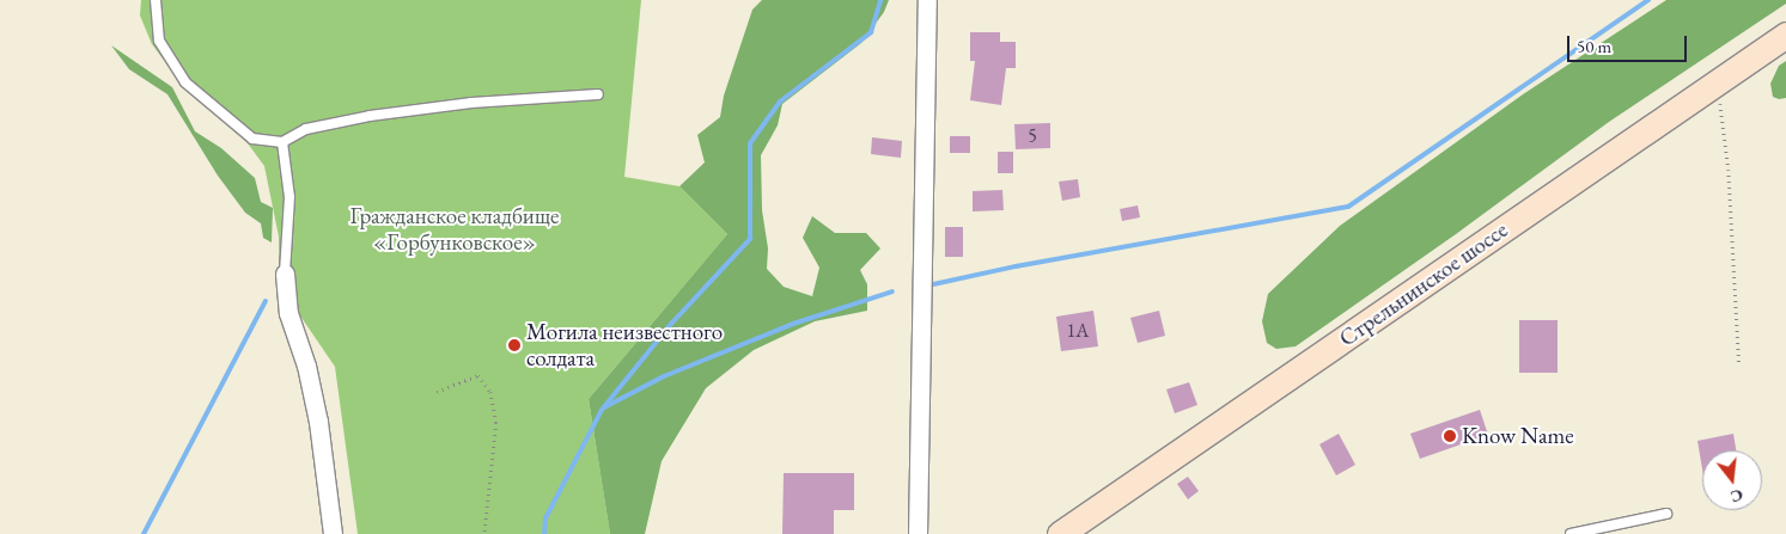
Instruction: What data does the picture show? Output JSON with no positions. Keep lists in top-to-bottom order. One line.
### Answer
{"streets":{"main road":["Стрельнинское шоссе"]},"parks":["Гражданское кладбище «Горбунковское»"],"places":["Могила неизвестного солдата","Know Name"],"house_numbers":["5","1А"],"scale_bar":"50 m","north":"bottom"}
